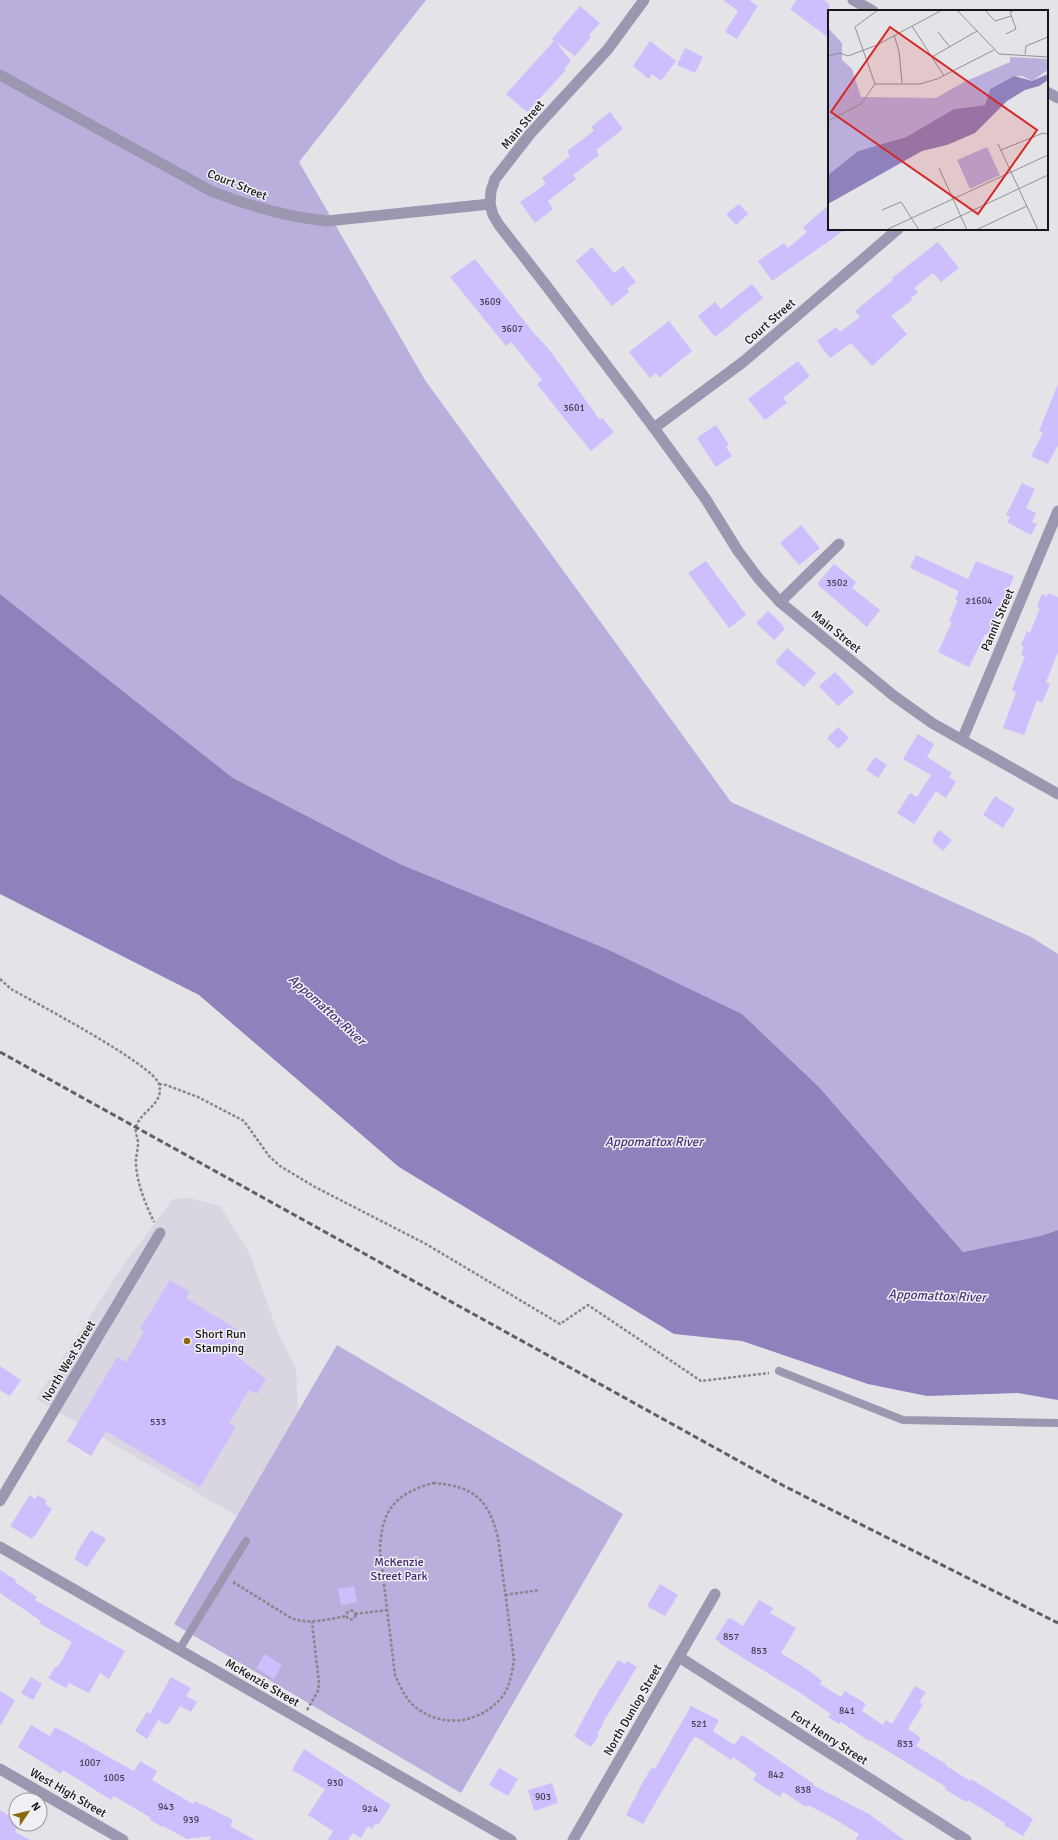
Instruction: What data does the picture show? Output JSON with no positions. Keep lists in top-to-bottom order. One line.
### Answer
{"streets":{"street":["Main Street","Court Street","Pannil Street","North West Street","McKenzie Street","North Dunlop Street","Fort Henry Street","West High Street"]},"crossings":[["Main Street","Court Street"],["Main Street","Pannil Street"],["North Dunlop Street","Fort Henry Street"]],"water":["Appomattox River"],"parks":["McKenzie Street Park"],"places":["Short Run Stamping"],"house_numbers":["3609","3607","3601","3502","21604","533","857","853","841","521","833","1007","842","1005","930","838","903","943","924","939"],"north":"top right"}
